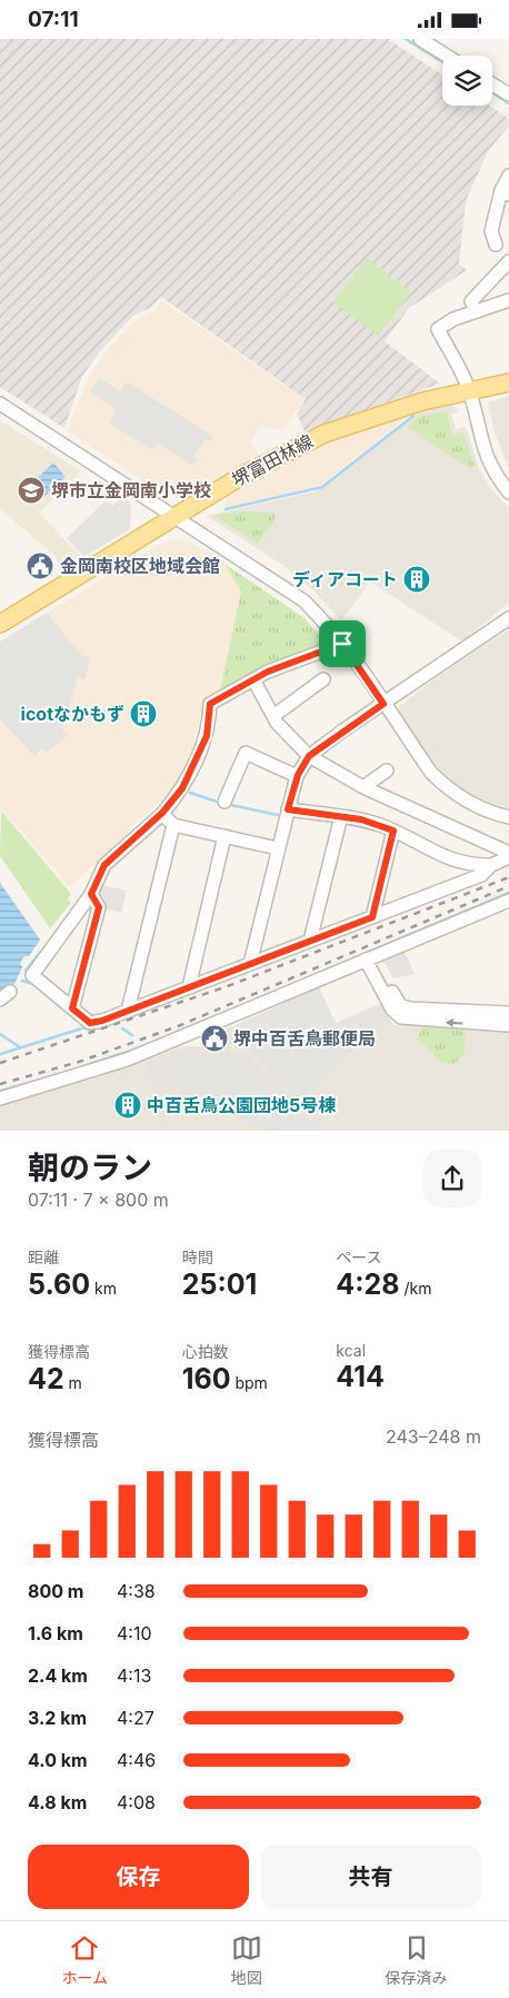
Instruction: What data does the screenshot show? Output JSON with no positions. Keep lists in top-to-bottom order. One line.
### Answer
{"streets":{"main road":["堺富田林線"]},"places":{"school or university":["堺市立金岡南小学校"],"public building":["金岡南校区地域会館","堺中百舌鳥郵便局"],"building":["ディアコート","icotなかもず","中百舌鳥公園団地5号棟"]},"page":{"status":"07:11","heading":["朝のラン","07:11 · 7 × 800 m"],"stats":[["距離","5.60 km"],["時間","25:01"],["ペース","4:28 /km"],["獲得標高","42 m"],["心拍数","160 bpm"],["kcal","414"]],"chart":["獲得標高","243–248 m"],"list":[{"name":"800 m","note":"4:38"},{"name":"1.6 km","note":"4:10"},{"name":"2.4 km","note":"4:13"},{"name":"3.2 km","note":"4:27"},{"name":"4.0 km","note":"4:46"},{"name":"4.8 km","note":"4:08"}],"buttons":["保存","共有"],"tabs":["ホーム","地図","保存済み"]}}
